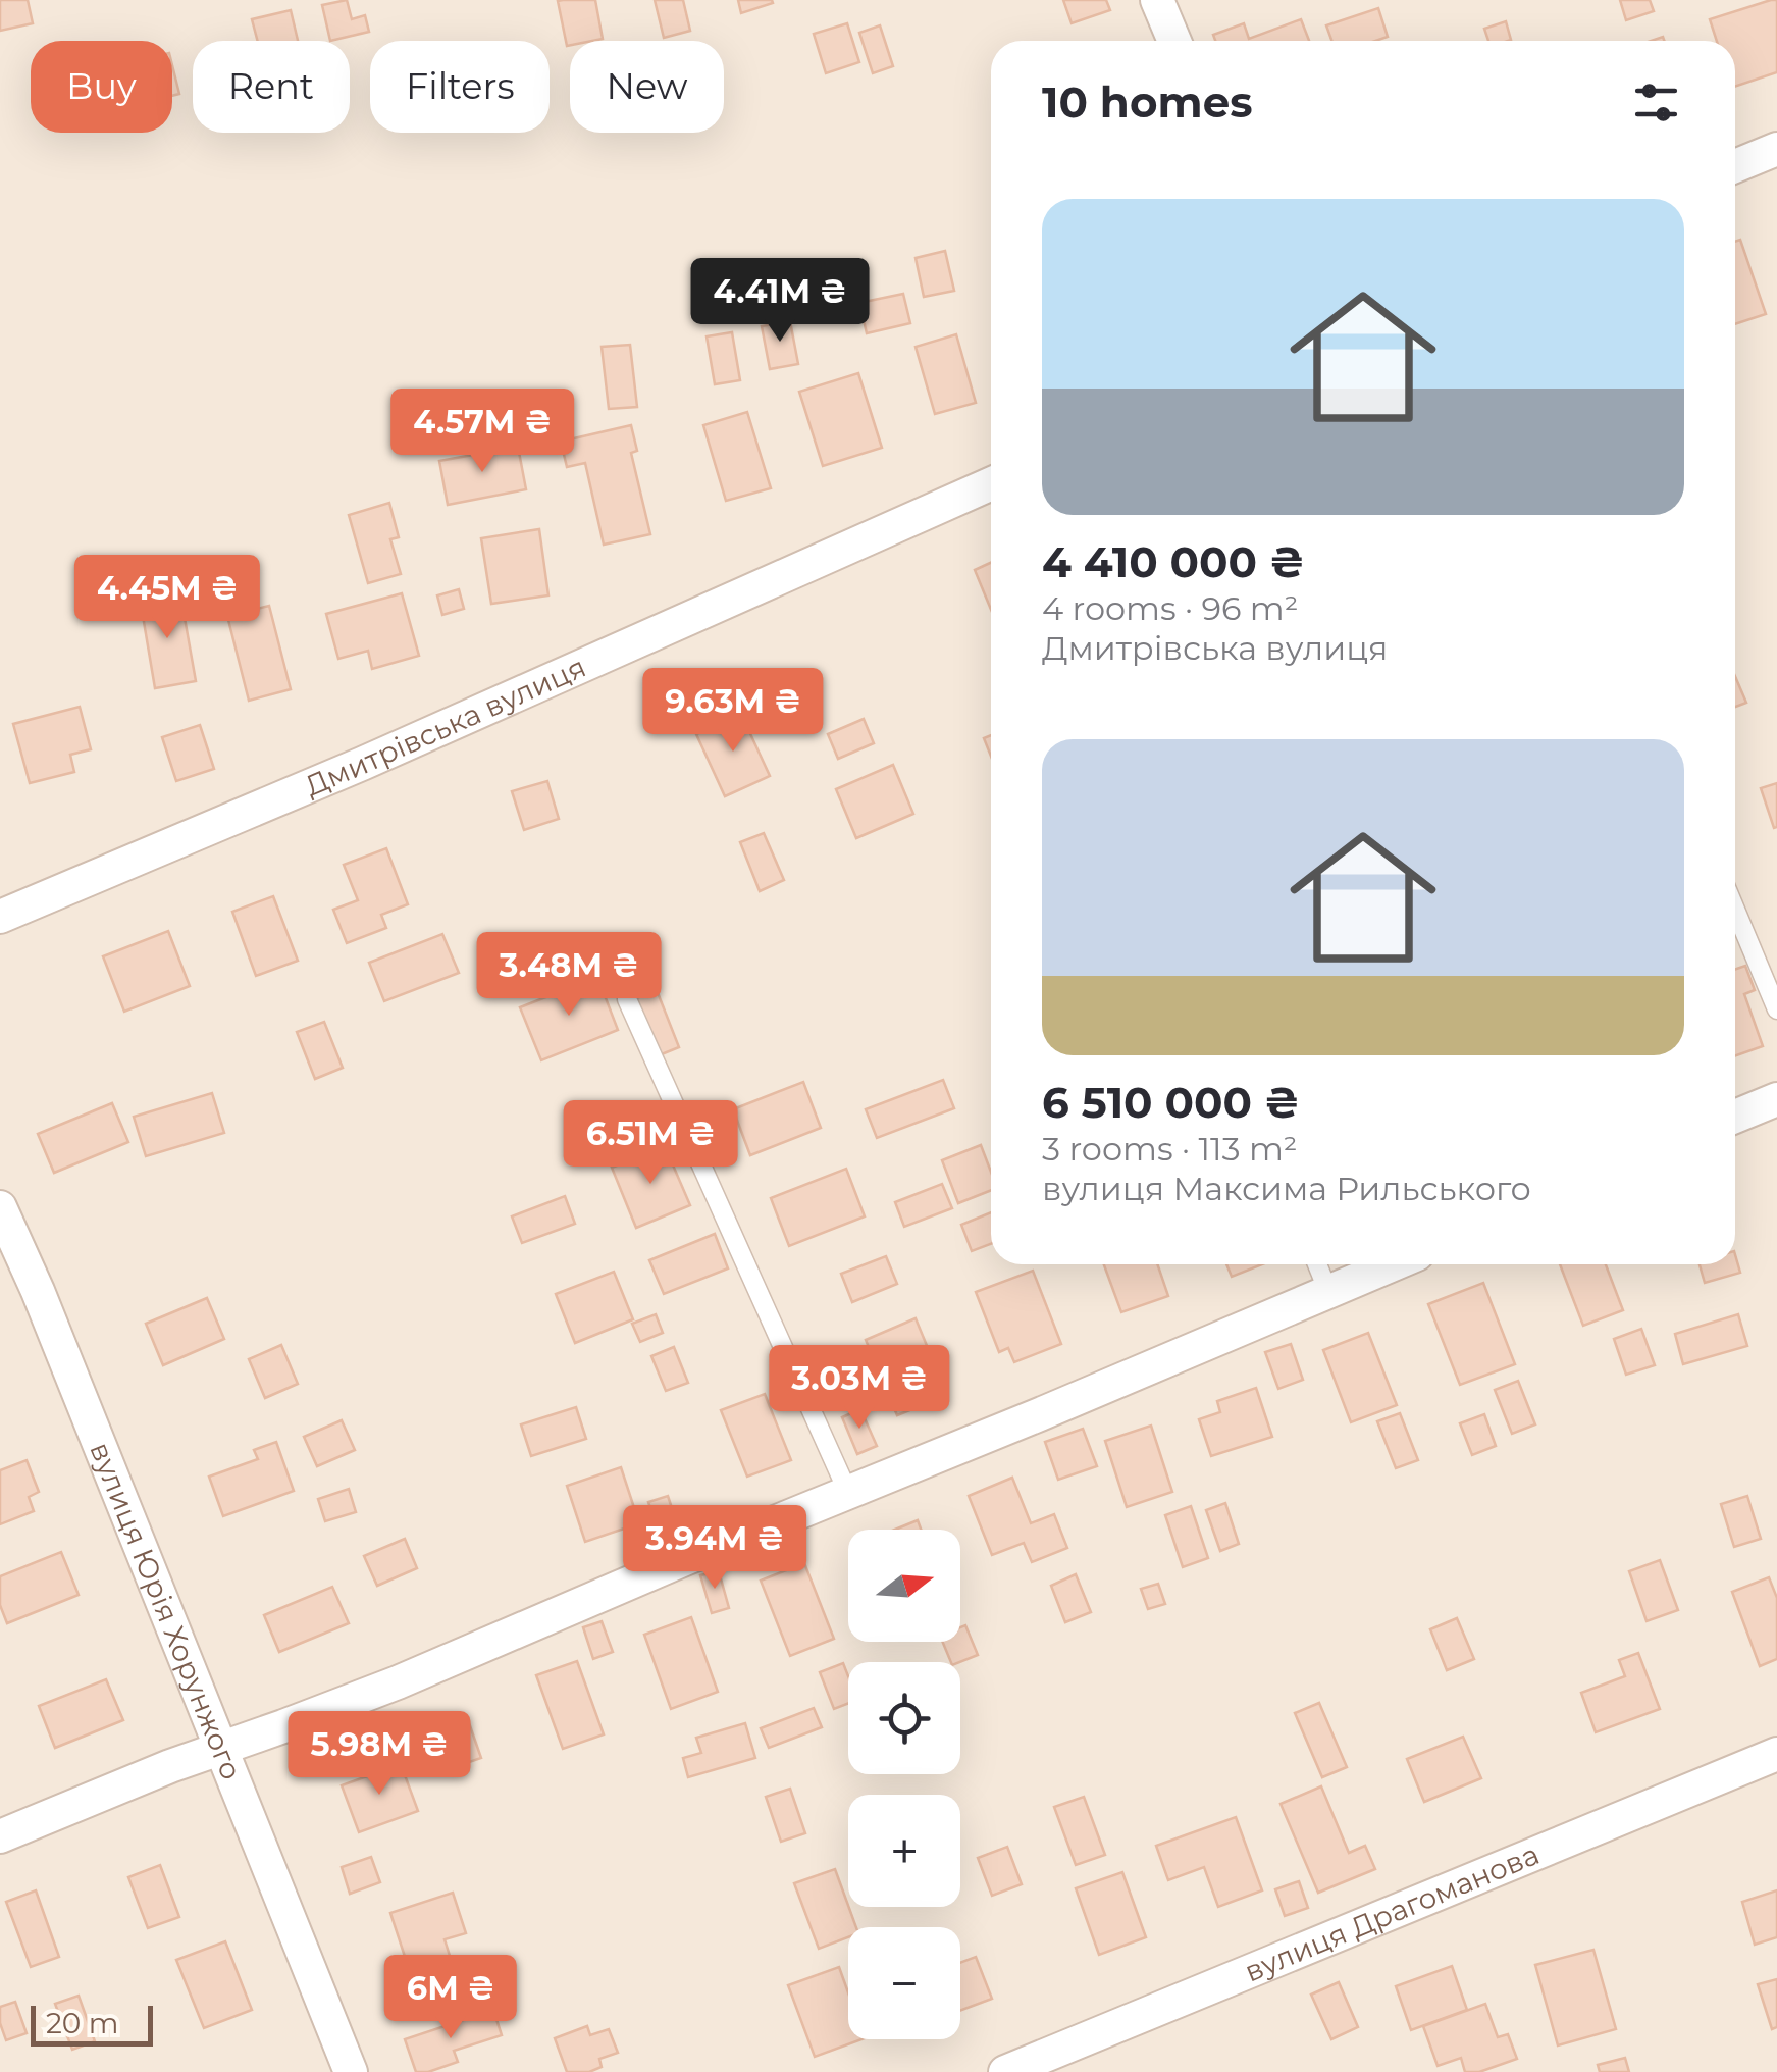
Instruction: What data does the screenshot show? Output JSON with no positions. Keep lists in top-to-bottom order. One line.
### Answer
{"streets":{"street":["Дмитрівська вулиця","вулиця Юрія Хорунжого","вулиця Драгоманова"]},"scale_bar":"20 m","north":"right","page":{"chip":["Buy","Rent","Filters","New"],"heading":"10 homes","list":[{"name":"4 410 000 ₴","note":"4 rooms · 96 m² · Дмитрівська вулиця"},{"name":"6 510 000 ₴","note":"3 rooms · 113 m² · вулиця Максима Рильського"}],"price":["4.41M ₴","4.57M ₴","4.45M ₴","9.63M ₴","3.48M ₴","6.51M ₴","3.03M ₴","3.94M ₴","5.98M ₴","6M ₴"],"map_buttons":["+","−"],"scale":"20 m"}}
